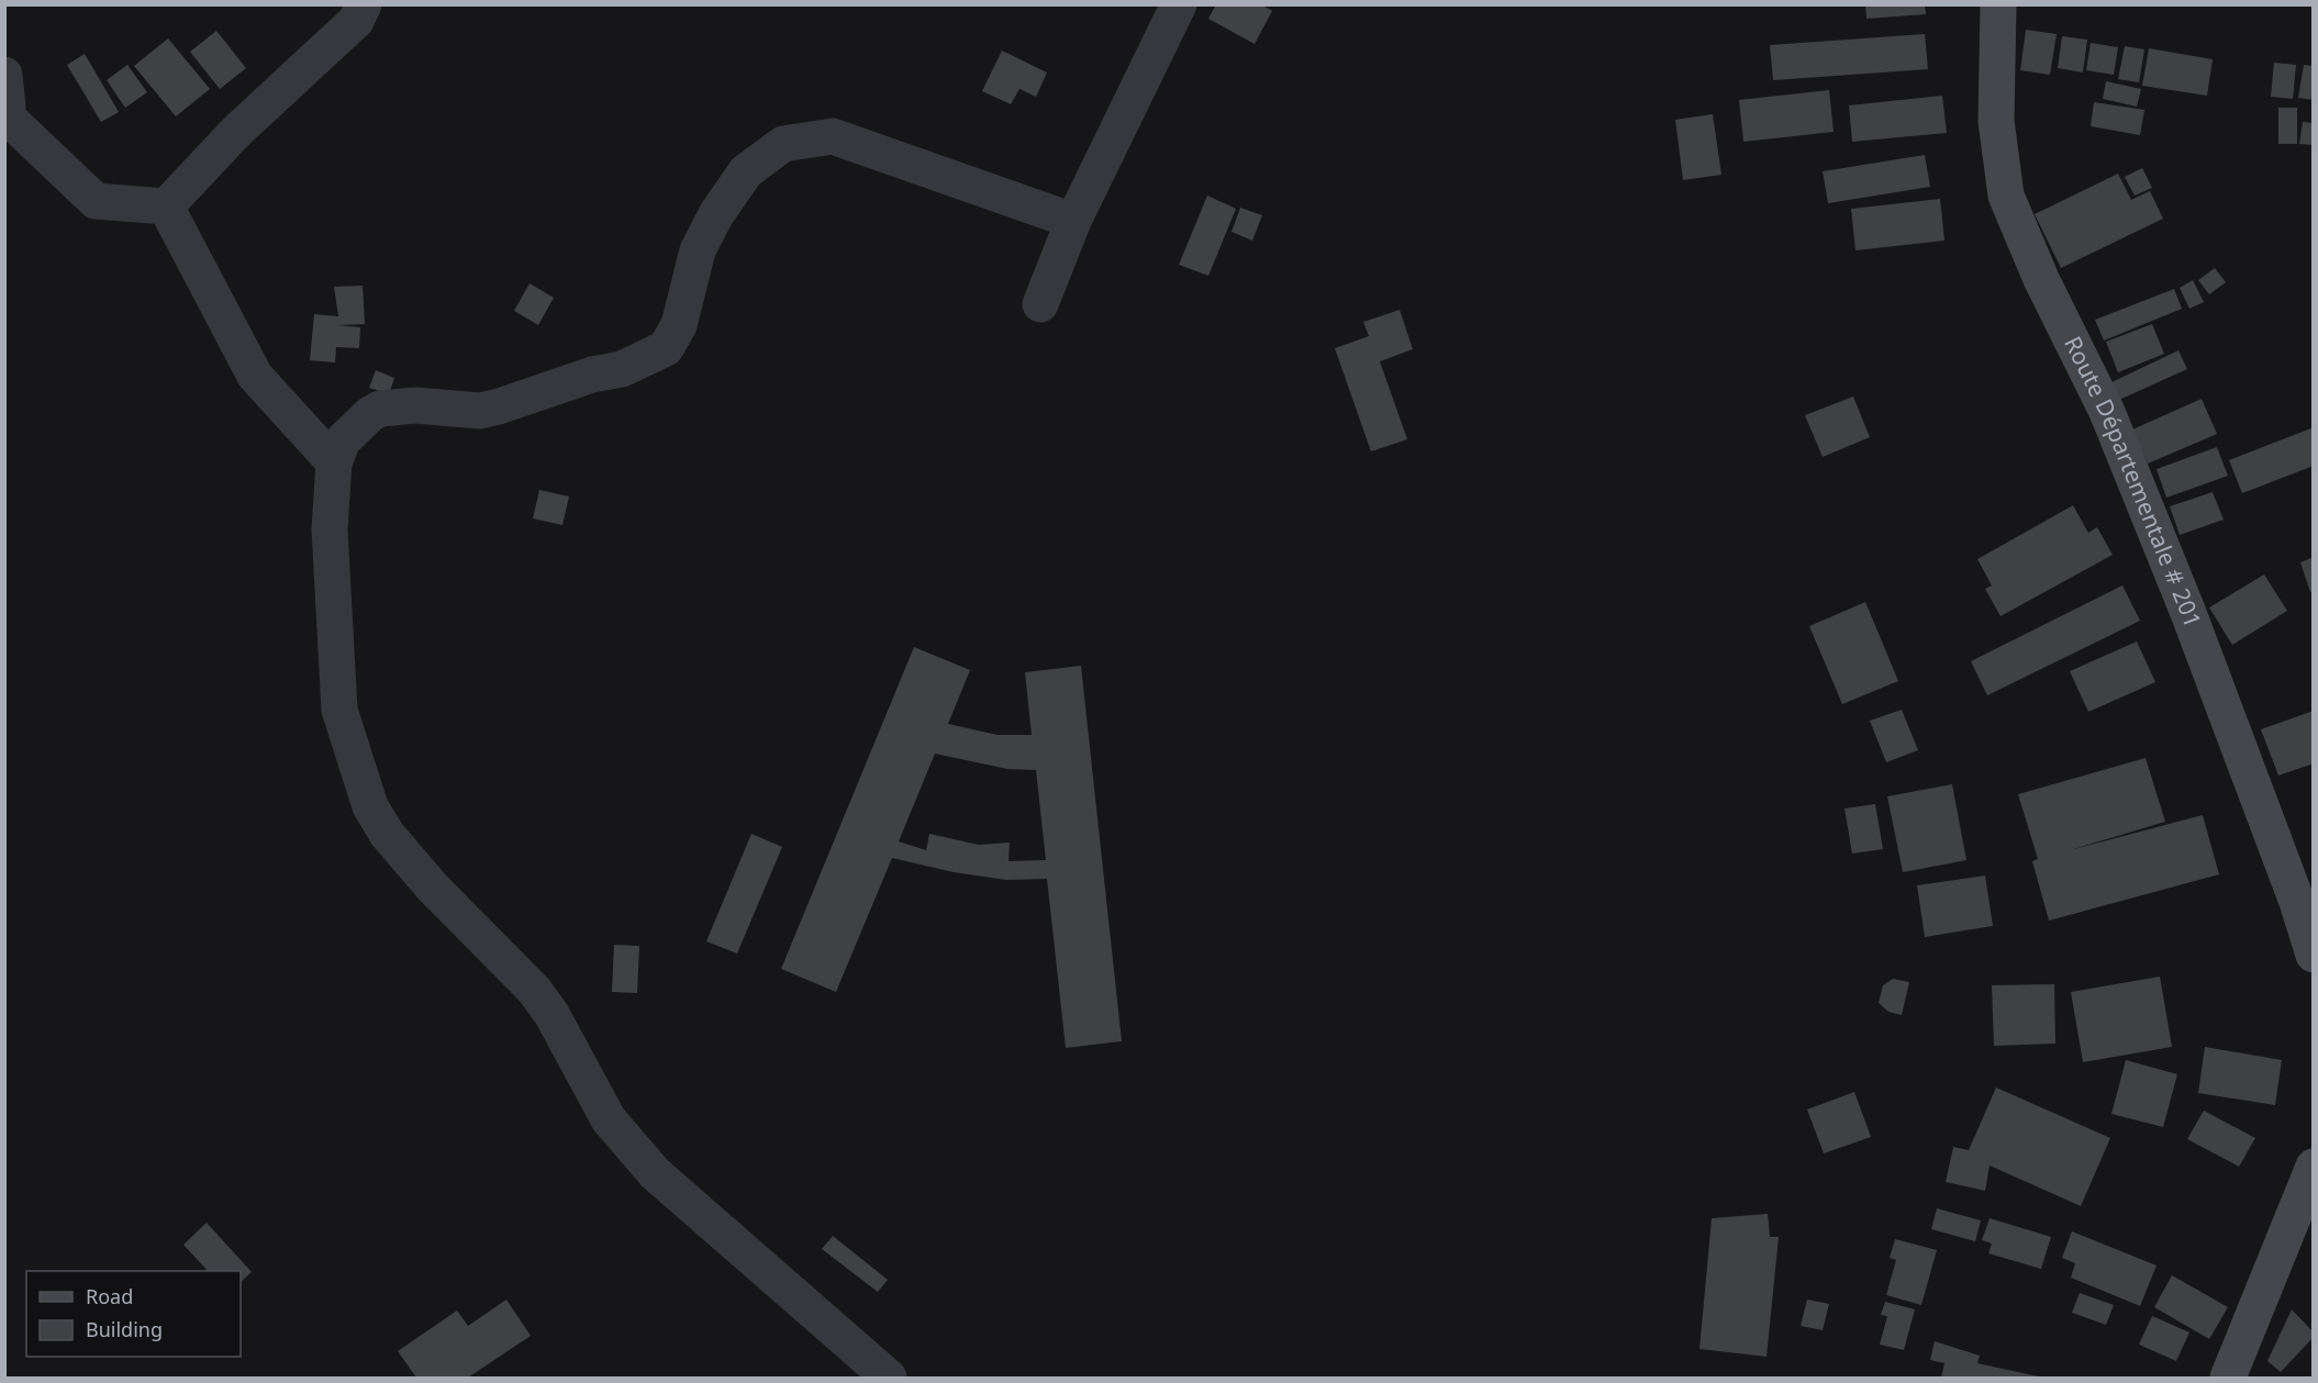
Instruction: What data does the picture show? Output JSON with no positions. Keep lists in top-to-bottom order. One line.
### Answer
{"streets":{"main road":["Route Départementale # 201"]},"legend":["Road","Building"]}
